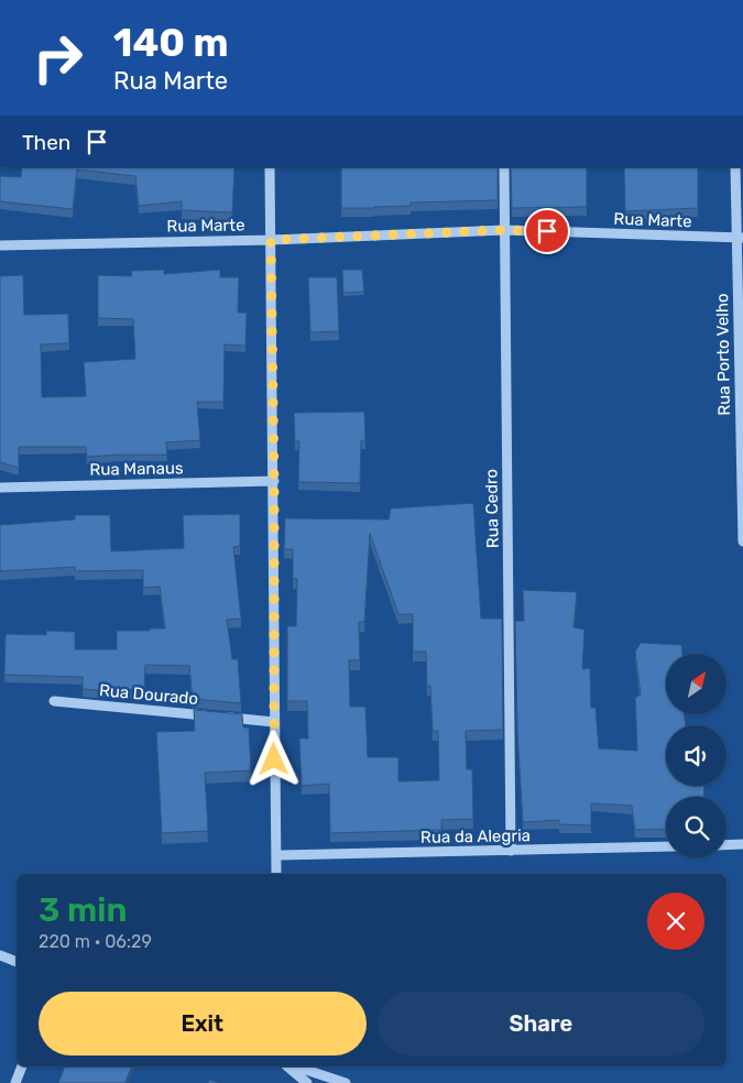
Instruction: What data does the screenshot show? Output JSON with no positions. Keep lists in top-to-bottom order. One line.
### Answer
{"streets":{"street":["Rua Marte","Rua Porto Velho","Rua Manaus","Rua Cedro","Rua Dourado","Rua da Alegria"]},"crossings":[["Rua Marte","Rua Porto Velho"],["Rua Marte","Rua Cedro"],["Rua Cedro","Rua da Alegria"]],"north":"top right","page":{"turn":["140 m","Rua Marte"],"then":"Then","heading":["3 min","220 m · 06:29"],"buttons":["Exit","Share"]}}
